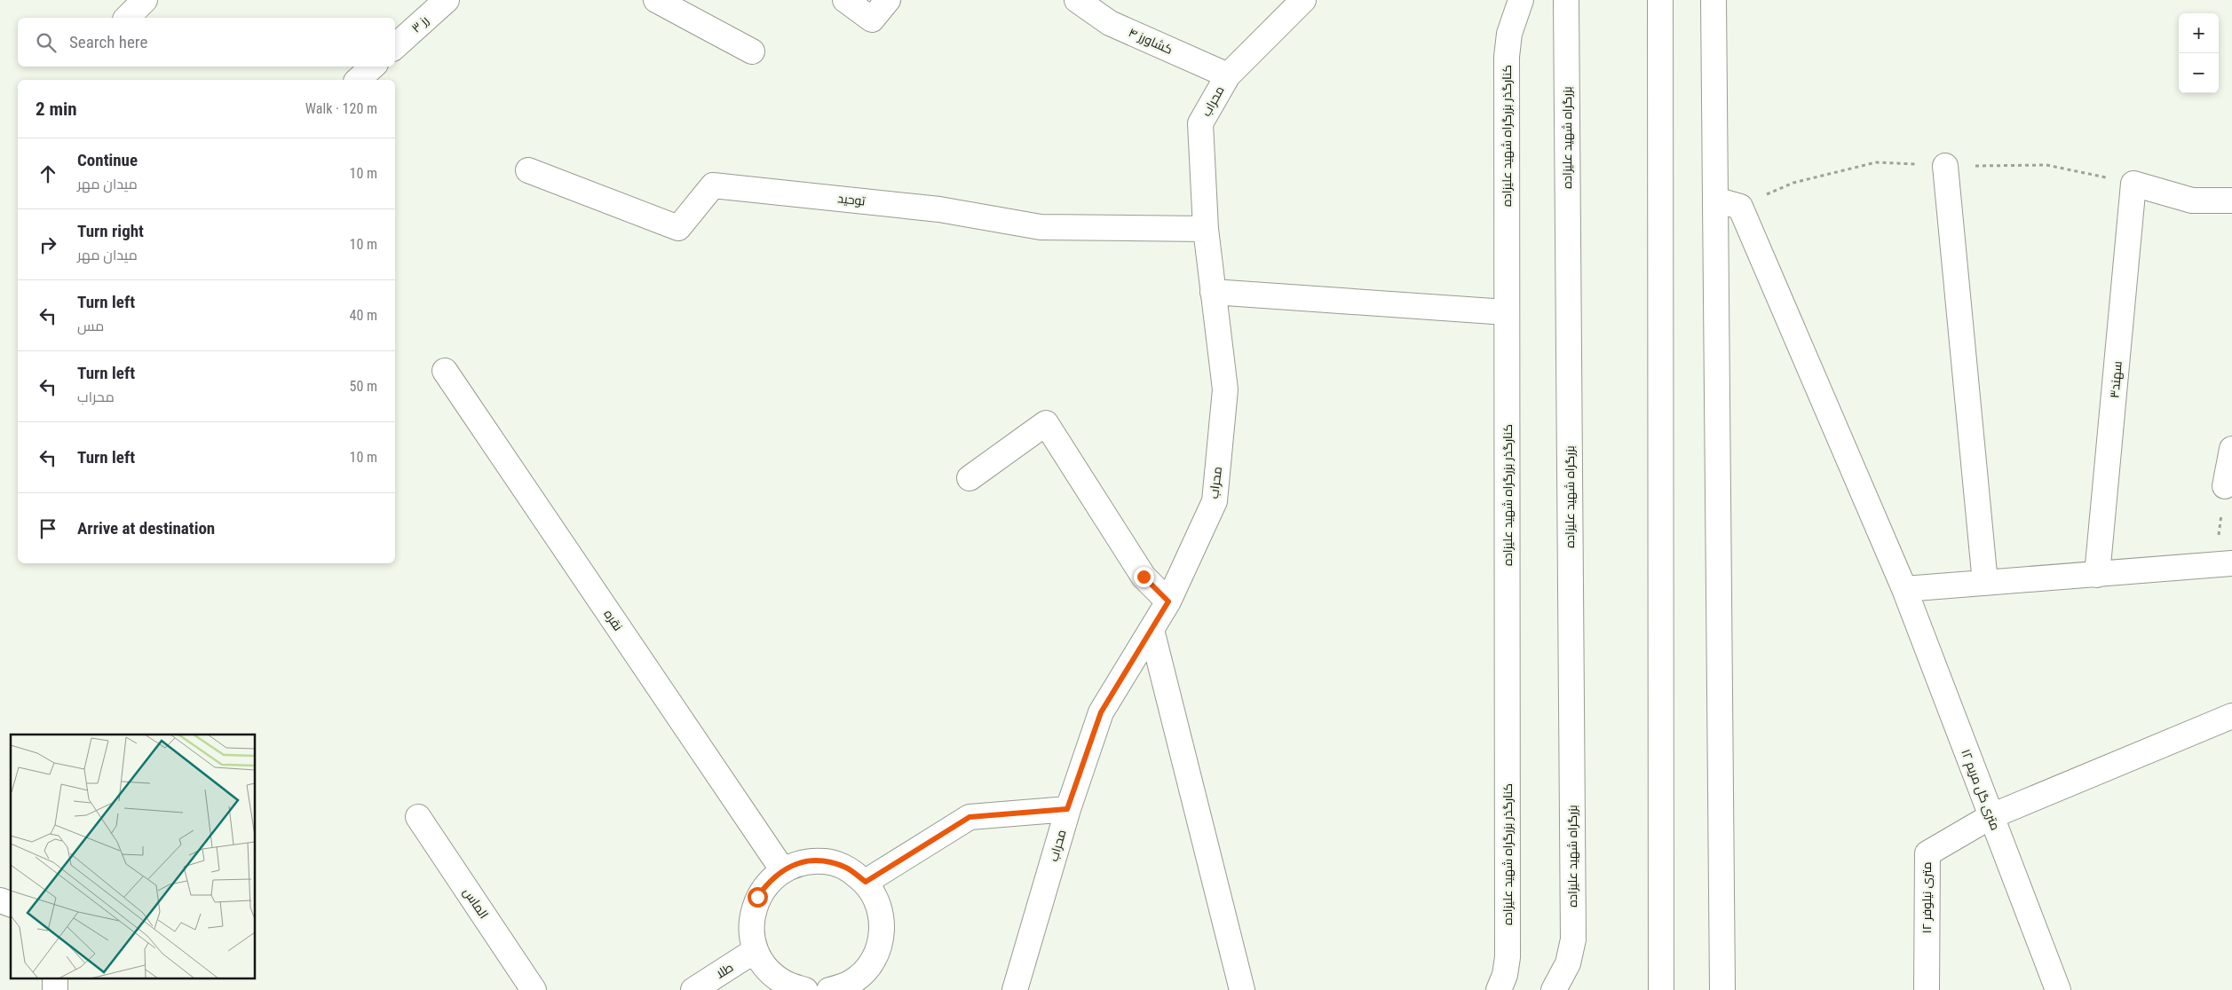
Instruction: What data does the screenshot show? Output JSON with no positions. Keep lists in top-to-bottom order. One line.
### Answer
{"streets":{"main road":["رز ۳","کشاورز ۴","محراب","کنارگذر بزرگراه شهید علیزاده","بزرگراه شهید علیزاده","توحید","سهند۳","نقره","۱۲ متری گل مریم","۱۲ متری نیلوفر","الماس","طلا"]},"crossings":[["کشاورز ۴","محراب"],["محراب","توحید"],["۱۲ متری گل مریم","۱۲ متری نیلوفر"]],"page":{"map_buttons":["+","−"],"search":"Search here","heading":["2 min","Walk · 120 m"],"list":[["Continue","میدان مهر","10 m"],["Turn right","میدان مهر","10 m"],["Turn left","مس","40 m"],["Turn left","محراب","50 m"],["Turn left","10 m"],"Arrive at destination"]}}
